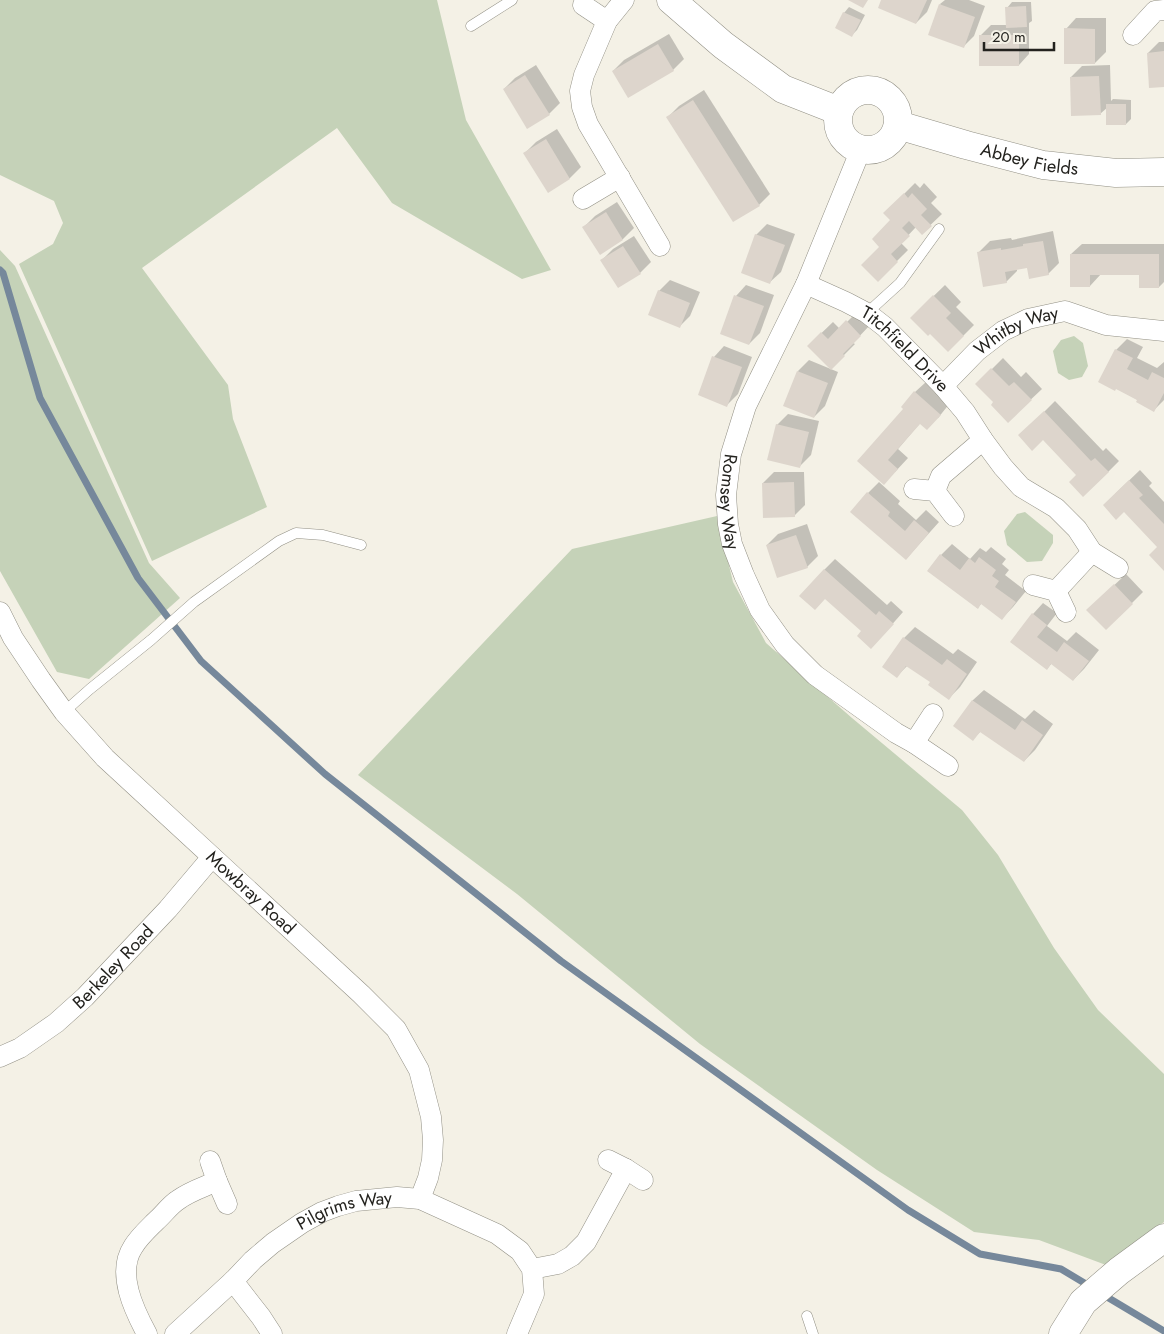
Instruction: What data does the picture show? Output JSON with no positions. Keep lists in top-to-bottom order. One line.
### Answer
{"streets":{"street":["Abbey Fields","Whitby Way","Titchfield Drive","Romsey Way","Mowbray Road","Berkeley Road","Pilgrims Way"]},"crossings":[["Abbey Fields","Romsey Way"],["Whitby Way","Titchfield Drive"],["Titchfield Drive","Romsey Way"],["Mowbray Road","Berkeley Road"],["Mowbray Road","Pilgrims Way"]],"scale_bar":"20 m"}
